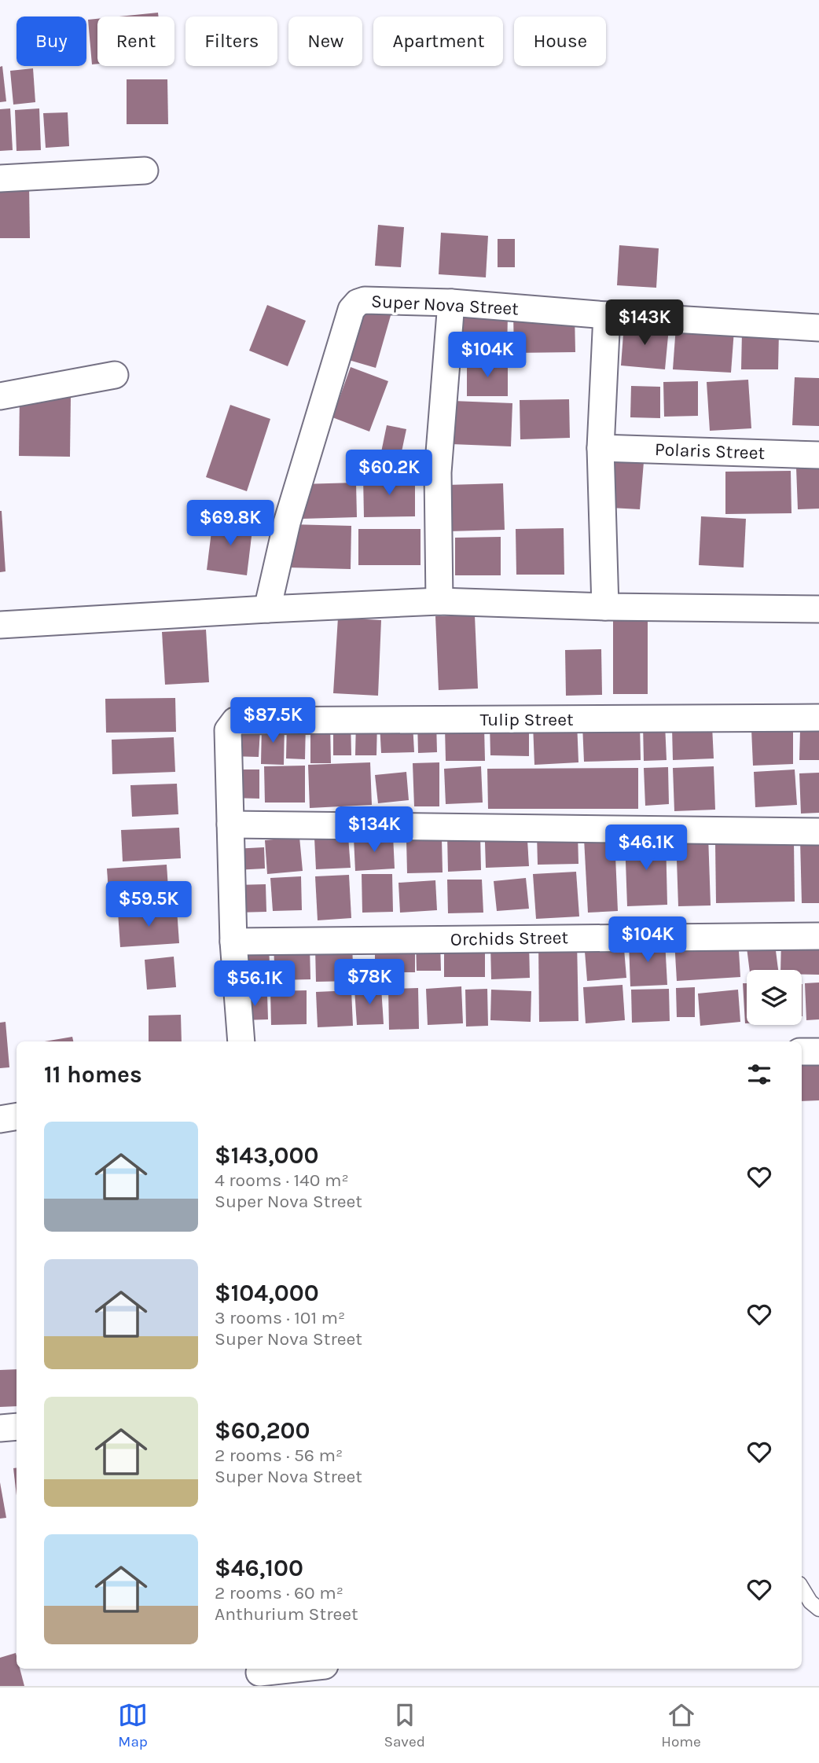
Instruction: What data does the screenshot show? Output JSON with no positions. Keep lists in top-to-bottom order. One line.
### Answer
{"streets":{"street":["Super Nova Street","Polaris Street","Tulip Street","Orchids Street"]},"page":{"chip":["Buy","Rent","Filters","New","Apartment","House"],"price":["$143K","$104K","$60.2K","$69.8K","$87.5K","$134K","$46.1K","$59.5K","$104K","$78K","$56.1K"],"heading":"11 homes","list":[{"name":"$143,000","note":"4 rooms · 140 m² · Super Nova Street"},{"name":"$104,000","note":"3 rooms · 101 m² · Super Nova Street"},{"name":"$60,200","note":"2 rooms · 56 m² · Super Nova Street"},{"name":"$46,100","note":"2 rooms · 60 m² · Anthurium Street"}],"tabs":["Map","Saved","Home"]}}
